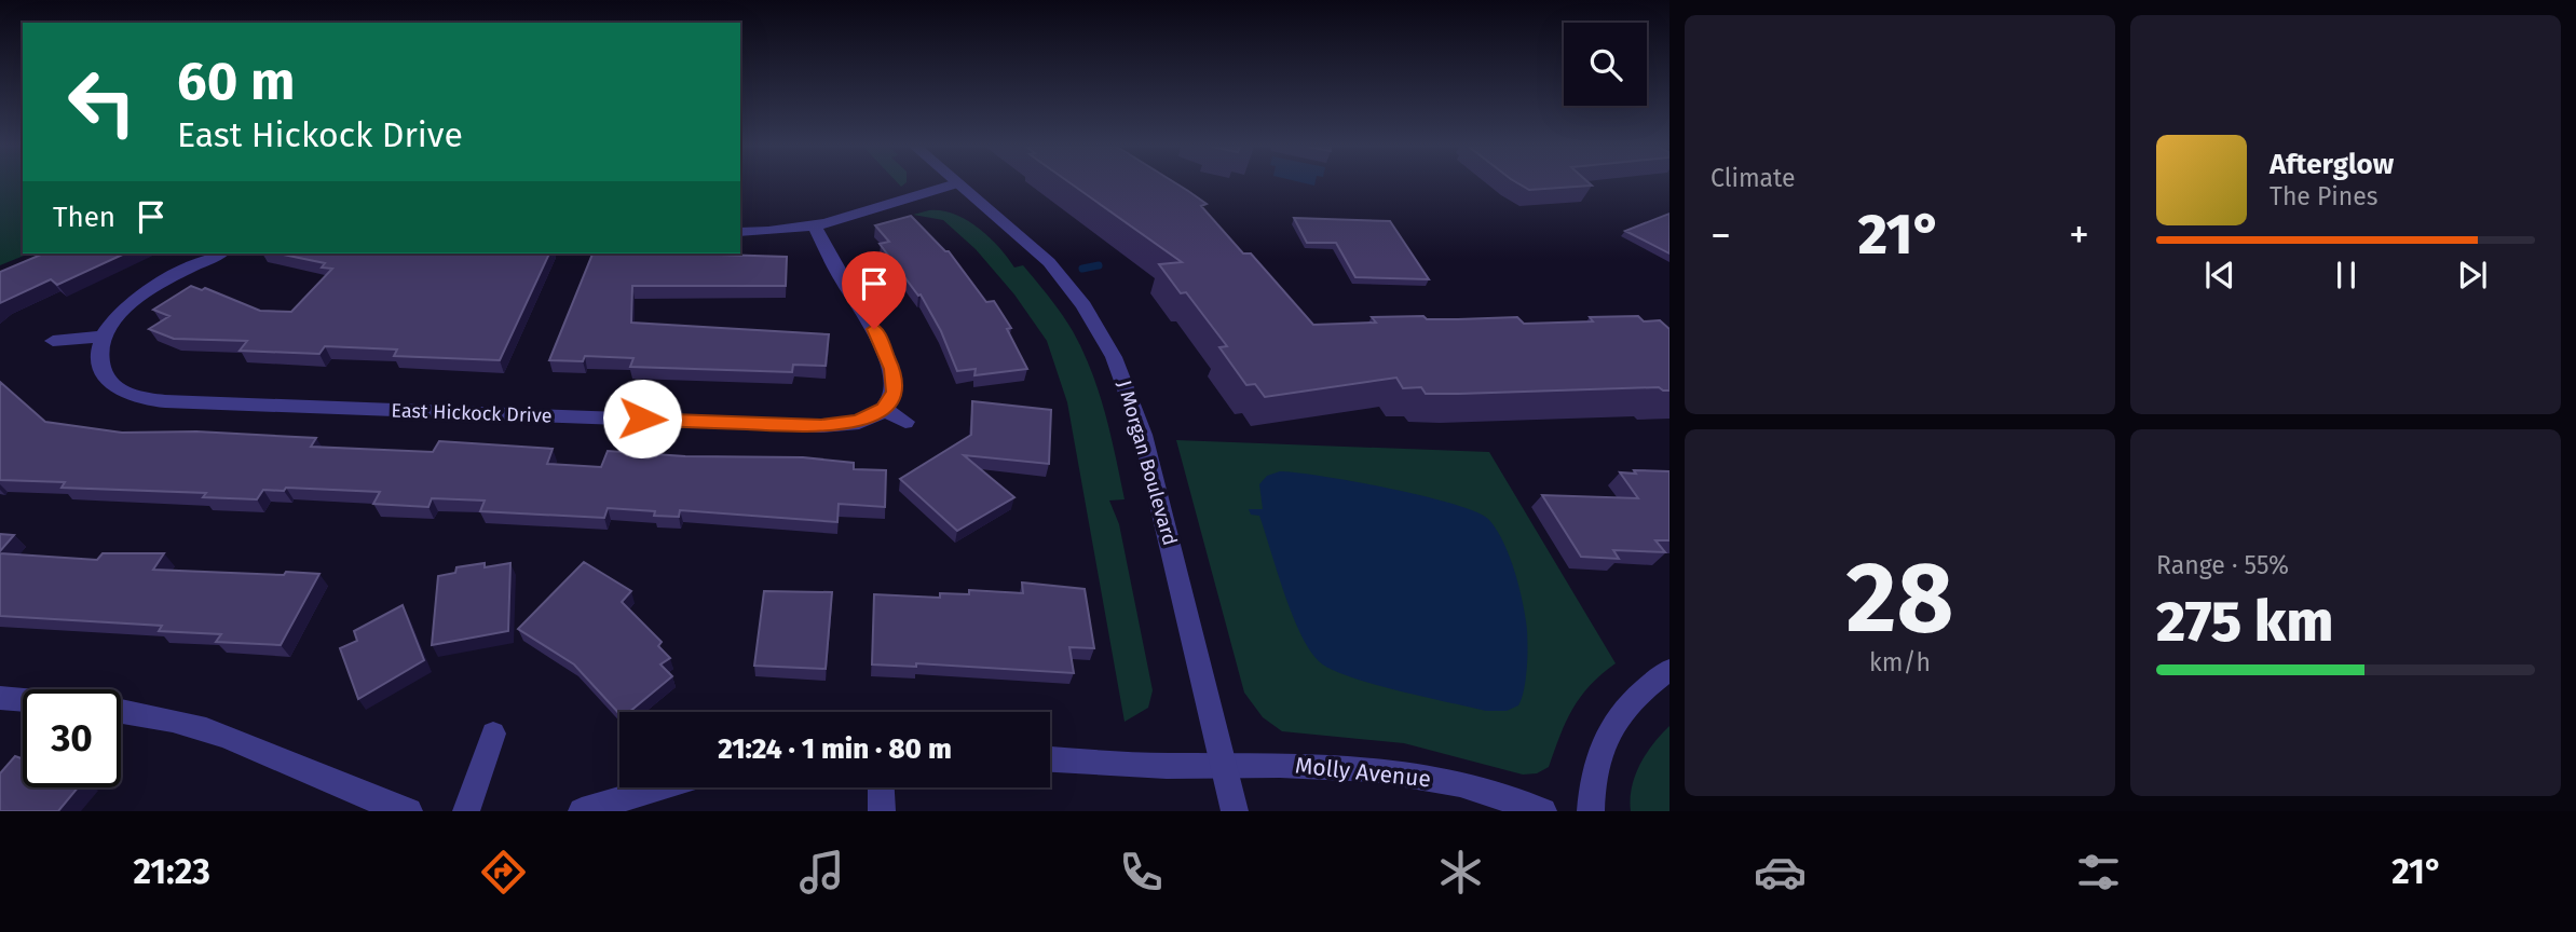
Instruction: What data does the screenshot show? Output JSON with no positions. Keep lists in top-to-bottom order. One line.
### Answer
{"streets":{"street":["East Hickock Drive","J Morgan Boulevard","Molly Avenue"]},"crossings":[["J Morgan Boulevard","Molly Avenue"]],"page":{"tile":["Climate",["28","km/h"],["Range · 55%","275 km"]],"turn":["60 m","East Hickock Drive"],"song":["Afterglow","The Pines"],"then":"Then","heat":["−","21°","+"],"limit":"30","trip":"21:24 · 1 min · 80 m","tabs":["21:23","21°"]}}
